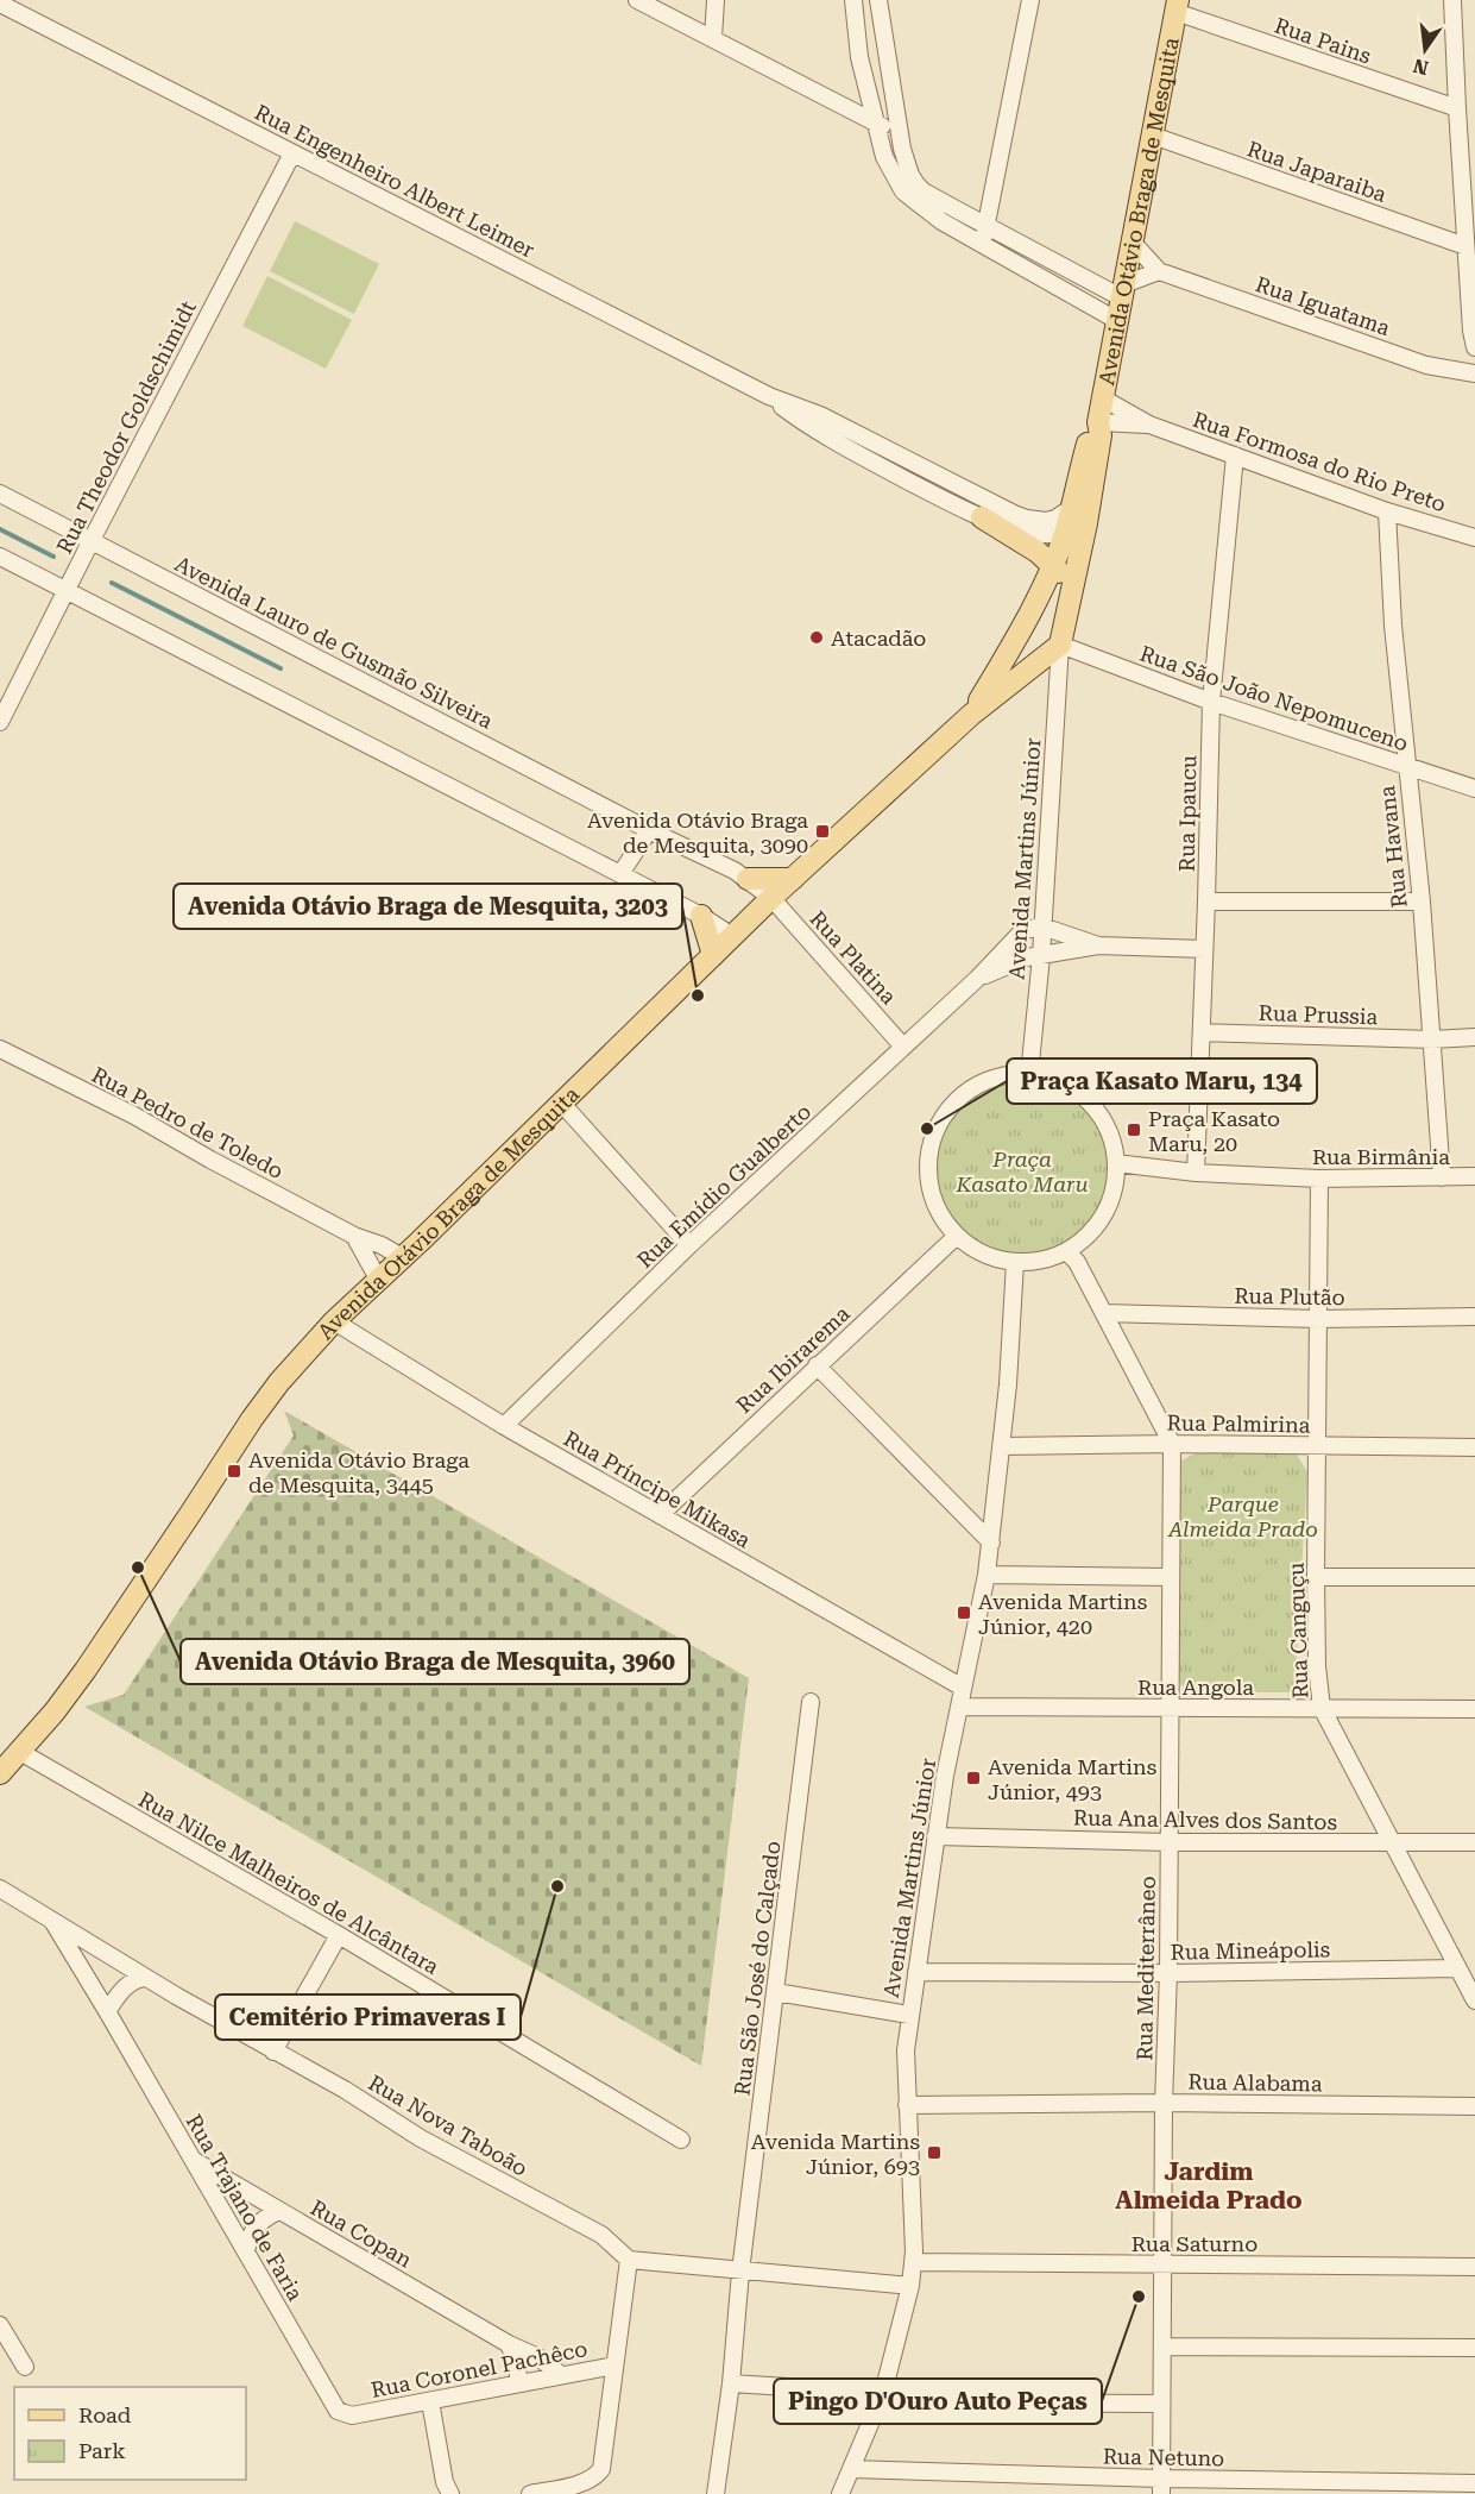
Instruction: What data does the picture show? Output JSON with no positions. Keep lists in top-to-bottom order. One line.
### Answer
{"streets":{"main road":["Avenida Otávio Braga de Mesquita"],"street":["Rua Pains","Rua Japaraiba","Rua Engenheiro Albert Leimer","Rua Iguatama","Rua Theodor Goldschimidt","Rua Formosa do Rio Preto","Avenida Lauro de Gusmão Silveira","Rua São João Nepomuceno","Rua Ipaucu","Rua Havana","Avenida Martins Júnior","Rua Platina","Rua Prussia","Rua Pedro de Toledo","Rua Birmânia","Rua Emídio Gualberto","Rua Plutão","Rua Ibirarema","Rua Palmirina","Rua Príncipe Mikasa","Rua Canguçu","Rua Angola","Rua Ana Alves dos Santos","Rua Nilce Malheiros de Alcântara","Rua Mineápolis","Rua São José do Calçado","Rua Mediterrâneo","Rua Alabama","Rua Nova Taboão","Rua Trajano de Faria","Rua Copan","Rua Saturno","Rua Coronel Pachêco","Rua Netuno"]},"crossings":[["Rua Pains","Avenida Otávio Braga de Mesquita"],["Rua Japaraiba","Avenida Otávio Braga de Mesquita"],["Rua Engenheiro Albert Leimer","Avenida Otávio Braga de Mesquita"],["Rua Engenheiro Albert Leimer","Rua Theodor Goldschimidt"],["Avenida Otávio Braga de Mesquita","Rua Iguatama"],["Avenida Otávio Braga de Mesquita","Rua Formosa do Rio Preto"],["Avenida Otávio Braga de Mesquita","Avenida Lauro de Gusmão Silveira"],["Avenida Otávio Braga de Mesquita","Rua São João Nepomuceno"],["Avenida Otávio Braga de Mesquita","Avenida Martins Júnior"],["Avenida Otávio Braga de Mesquita","Rua Platina"],["Avenida Otávio Braga de Mesquita","Rua Pedro de Toledo"],["Avenida Otávio Braga de Mesquita","Rua Príncipe Mikasa"],["Avenida Otávio Braga de Mesquita","Rua Nilce Malheiros de Alcântara"],["Rua Theodor Goldschimidt","Avenida Lauro de Gusmão Silveira"],["Rua Formosa do Rio Preto","Rua Ipaucu"],["Rua Formosa do Rio Preto","Rua Havana"],["Avenida Lauro de Gusmão Silveira","Rua Platina"],["Rua São João Nepomuceno","Rua Ipaucu"],["Rua São João Nepomuceno","Rua Havana"],["Rua São João Nepomuceno","Avenida Martins Júnior"],["Rua Ipaucu","Rua Prussia"],["Rua Ipaucu","Rua Birmânia"],["Rua Ipaucu","Rua Emídio Gualberto"],["Rua Havana","Rua Prussia"],["Rua Havana","Rua Birmânia"],["Avenida Martins Júnior","Rua Birmânia"],["Avenida Martins Júnior","Rua Emídio Gualberto"],["Avenida Martins Júnior","Rua Ibirarema"],["Avenida Martins Júnior","Rua Palmirina"],["Avenida Martins Júnior","Rua Príncipe Mikasa"],["Avenida Martins Júnior","Rua Angola"],["Avenida Martins Júnior","Rua Ana Alves dos Santos"],["Avenida Martins Júnior","Rua Mineápolis"],["Avenida Martins Júnior","Rua Alabama"],["Avenida Martins Júnior","Rua Saturno"],["Avenida Martins Júnior","Rua Netuno"],["Rua Platina","Rua Emídio Gualberto"],["Rua Birmânia","Rua Ibirarema"],["Rua Birmânia","Rua Canguçu"],["Rua Emídio Gualberto","Rua Príncipe Mikasa"],["Rua Plutão","Rua Canguçu"],["Rua Ibirarema","Rua Príncipe Mikasa"],["Rua Palmirina","Rua Canguçu"],["Rua Palmirina","Rua Mediterrâneo"],["Rua Canguçu","Rua Angola"],["Rua Canguçu","Rua Ana Alves dos Santos"],["Rua Canguçu","Rua Mineápolis"],["Rua Angola","Rua Mediterrâneo"],["Rua Ana Alves dos Santos","Rua Mediterrâneo"],["Rua Mineápolis","Rua Mediterrâneo"],["Rua Mediterrâneo","Rua Alabama"],["Rua Mediterrâneo","Rua Saturno"],["Rua Mediterrâneo","Rua Netuno"],["Rua Nova Taboão","Rua Trajano de Faria"],["Rua Trajano de Faria","Rua Copan"],["Rua Trajano de Faria","Rua Coronel Pachêco"],["Rua Copan","Rua Coronel Pachêco"]],"districts":["Jardim Almeida Prado"],"parks":["Praça Kasato Maru","Parque Almeida Prado"],"places":{"other":["Atacadão","Avenida Otávio Braga de Mesquita, 3203","Praça Kasato Maru, 134","Avenida Otávio Braga de Mesquita, 3960","Cemitério Primaveras I","Pingo D'Ouro Auto Peças"],"transit":["Avenida Otávio Braga de Mesquita, 3090","Praça Kasato Maru, 20","Avenida Otávio Braga de Mesquita, 3445","Avenida Martins Júnior, 420","Avenida Martins Júnior, 493","Avenida Martins Júnior, 693"]},"legend":["Road","Park"],"north":"bottom"}
